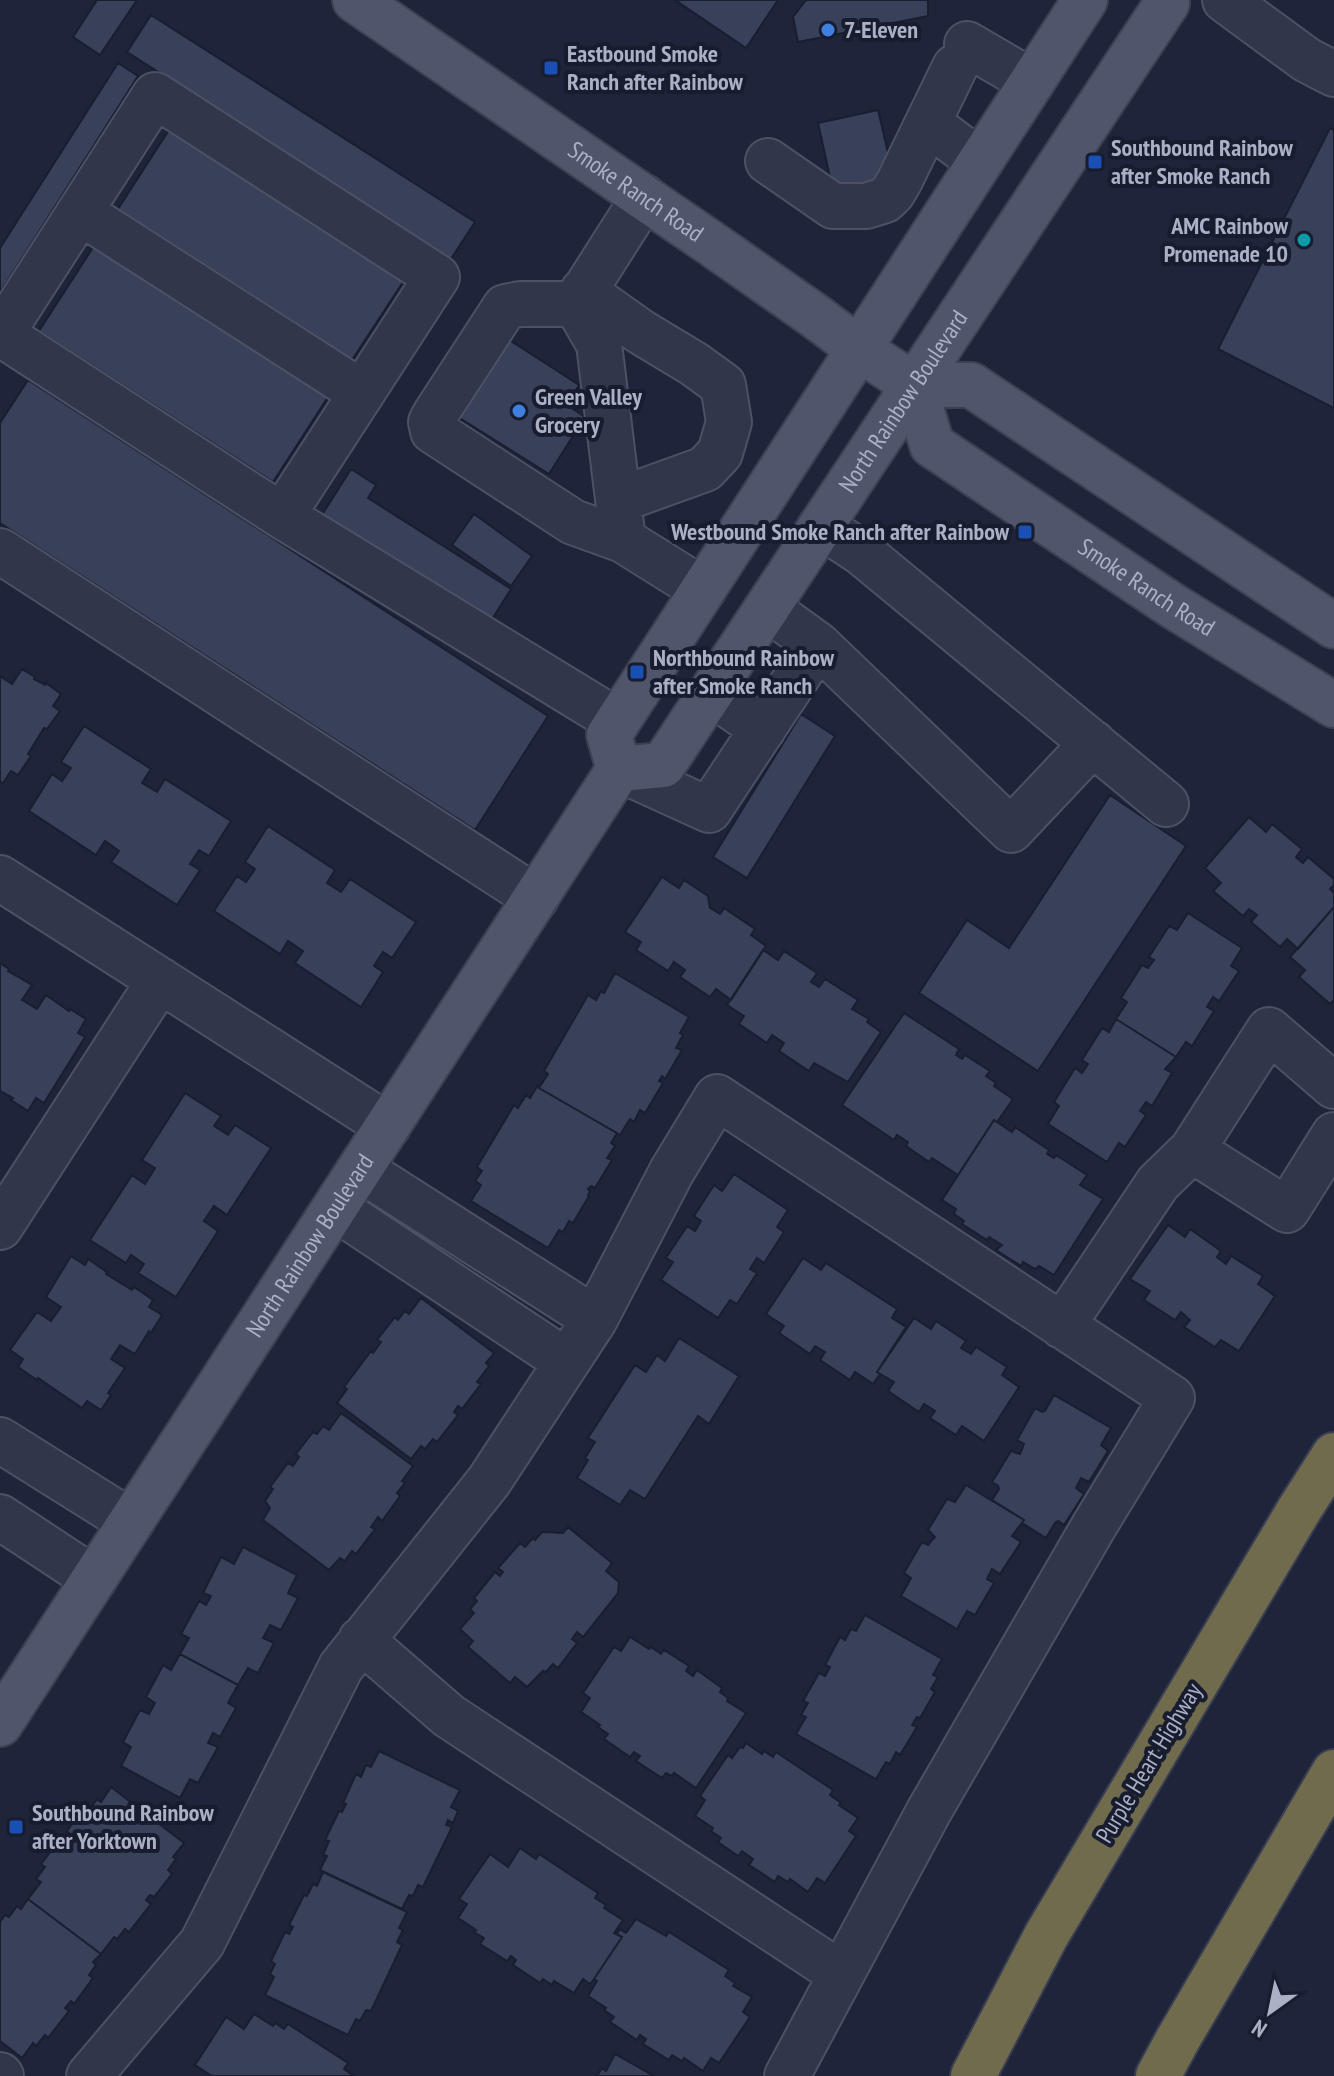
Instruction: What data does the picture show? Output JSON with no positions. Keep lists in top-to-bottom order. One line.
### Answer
{"streets":{"highway":["Purple Heart Highway"],"main road":["Smoke Ranch Road","North Rainbow Boulevard"]},"crossings":[["Smoke Ranch Road","North Rainbow Boulevard"]],"places":{"other":["7-Eleven","AMC Rainbow Promenade 10","Green Valley Grocery"],"transit":["Eastbound Smoke Ranch after Rainbow","Southbound Rainbow after Smoke Ranch","Westbound Smoke Ranch after Rainbow","Northbound Rainbow after Smoke Ranch","Southbound Rainbow after Yorktown"]},"north":"bottom left"}
